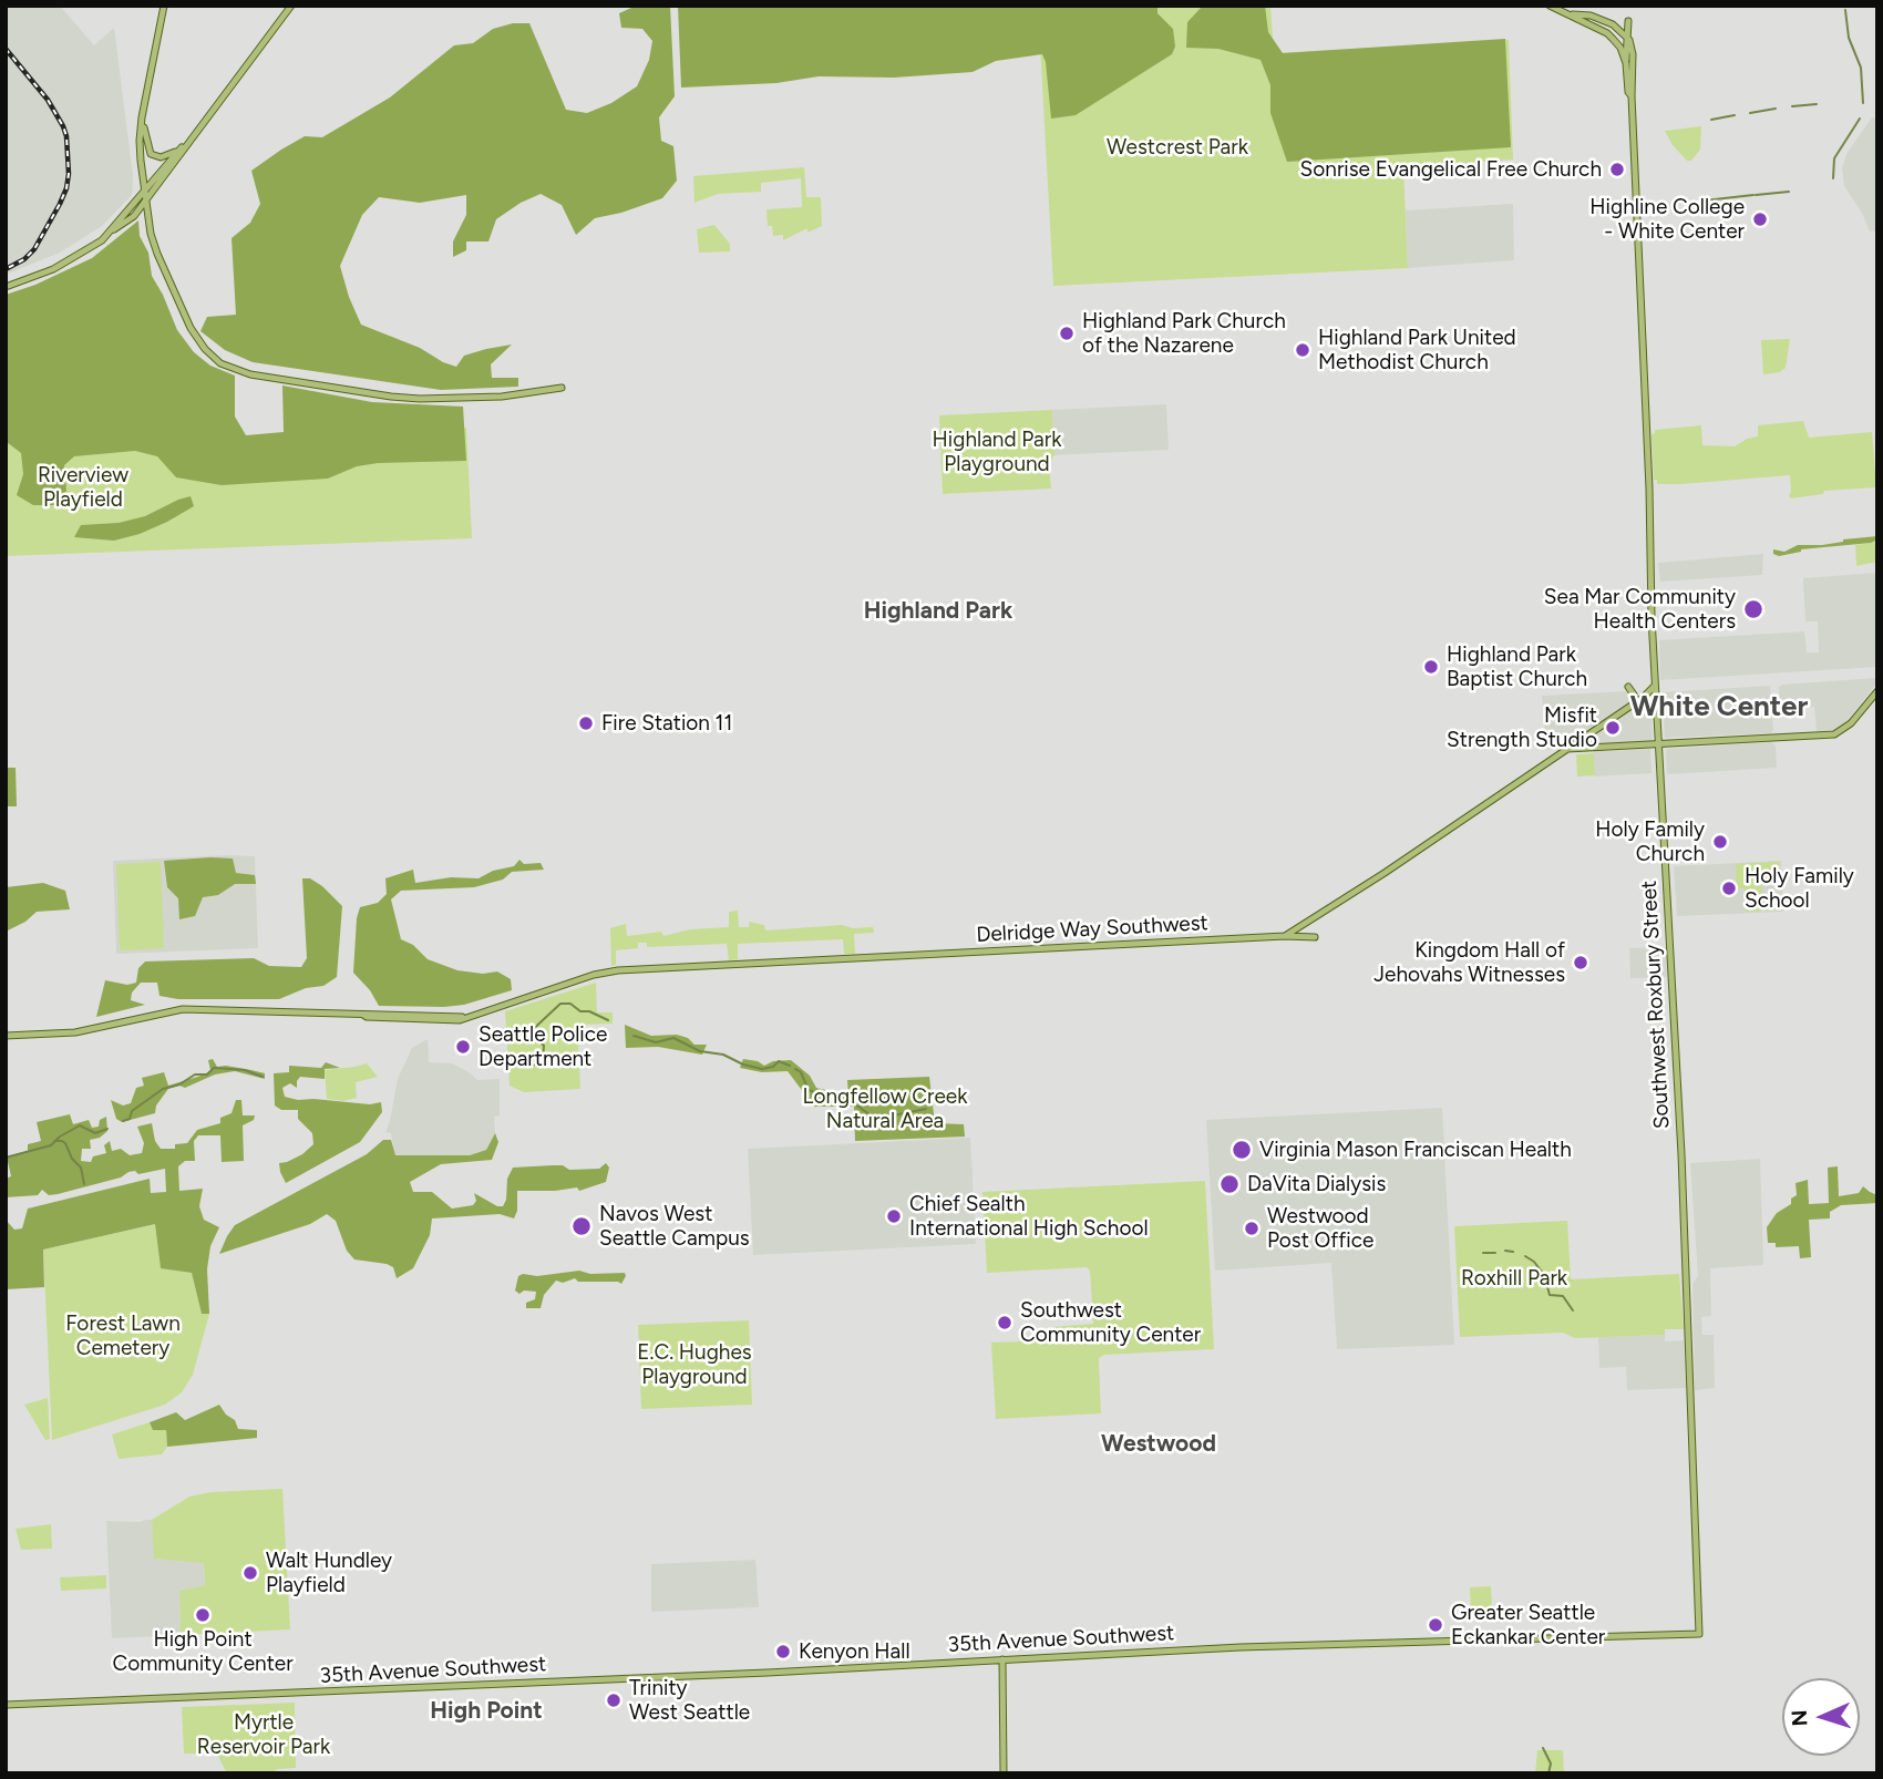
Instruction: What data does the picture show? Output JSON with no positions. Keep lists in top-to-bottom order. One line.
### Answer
{"streets":{"main road":["Delridge Way Southwest","Southwest Roxbury Street","35th Avenue Southwest"]},"crossings":[["Delridge Way Southwest","Southwest Roxbury Street"],["Southwest Roxbury Street","35th Avenue Southwest"]],"districts":["Highland Park","White Center","Westwood","High Point"],"parks":["Westcrest Park","Highland Park Playground","Riverview Playfield","Longfellow Creek Natural Area","Roxhill Park","Forest Lawn Cemetery","E.C. Hughes Playground","Myrtle Reservoir Park"],"places":["Sonrise Evangelical Free Church","Highline College - White Center","Highland Park Church of the Nazarene","Highland Park United Methodist Church","Sea Mar Community Health Centers","Highland Park Baptist Church","Fire Station 11","Misfit Strength Studio","Holy Family Church","Holy Family School","Kingdom Hall of Jehovahs Witnesses","Seattle Police Department","Virginia Mason Franciscan Health","DaVita Dialysis","Chief Sealth International High School","Navos West Seattle Campus","Westwood Post Office","Southwest Community Center","Walt Hundley Playfield","High Point Community Center","Greater Seattle Eckankar Center","Kenyon Hall","Trinity West Seattle"],"north":"left"}
